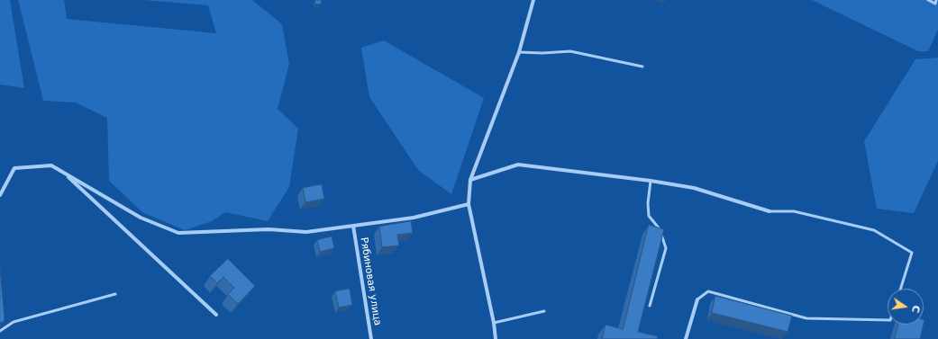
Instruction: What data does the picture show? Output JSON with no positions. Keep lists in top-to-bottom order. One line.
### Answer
{"streets":{"street":["Рябиновая улица"]},"north":"right"}
